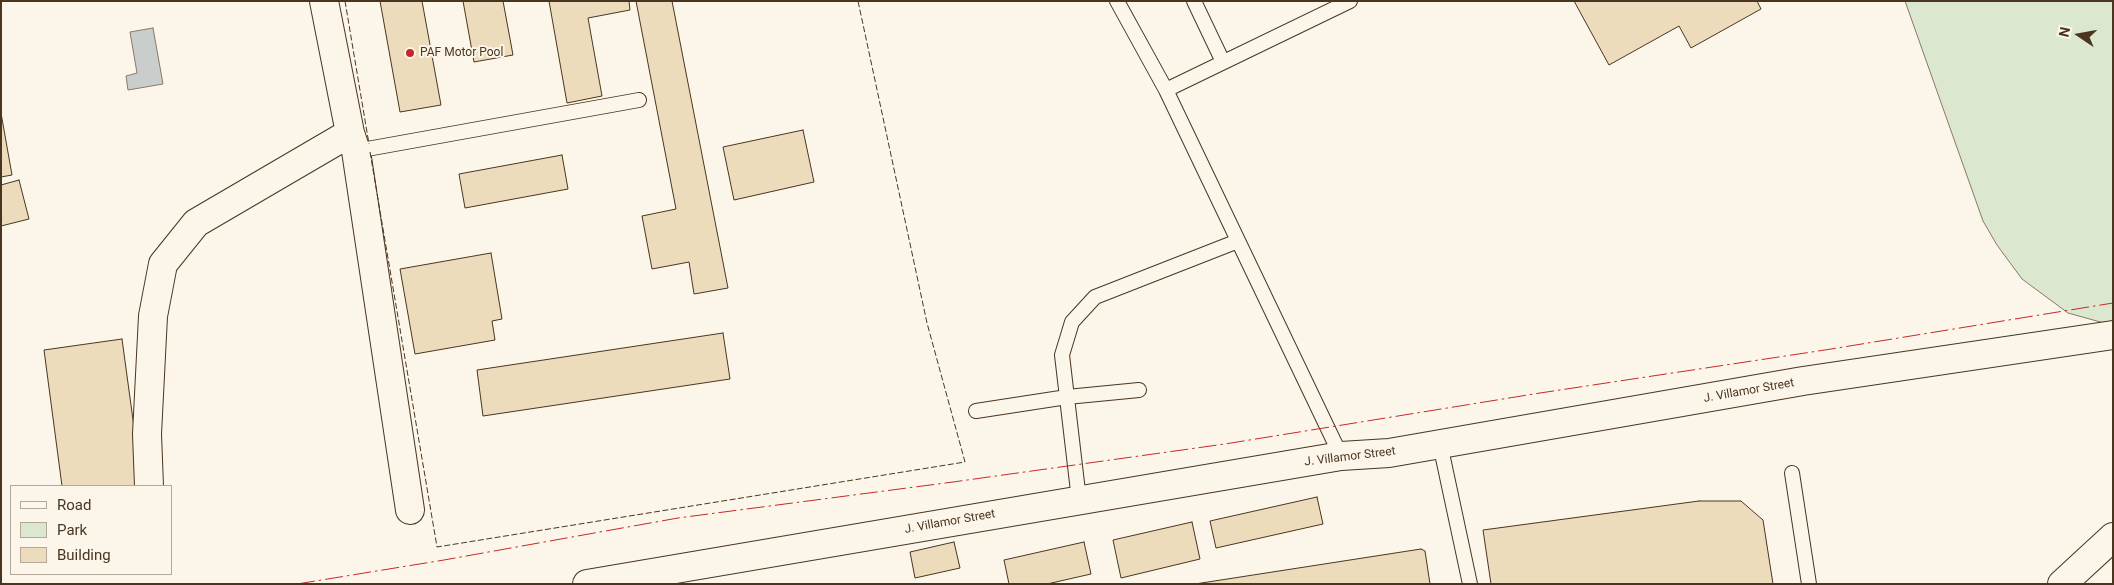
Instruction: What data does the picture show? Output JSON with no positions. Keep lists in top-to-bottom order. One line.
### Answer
{"streets":{"street":["J. Villamor Street"]},"places":["PAF Motor Pool"],"legend":["Road","Park","Building"],"north":"left"}
